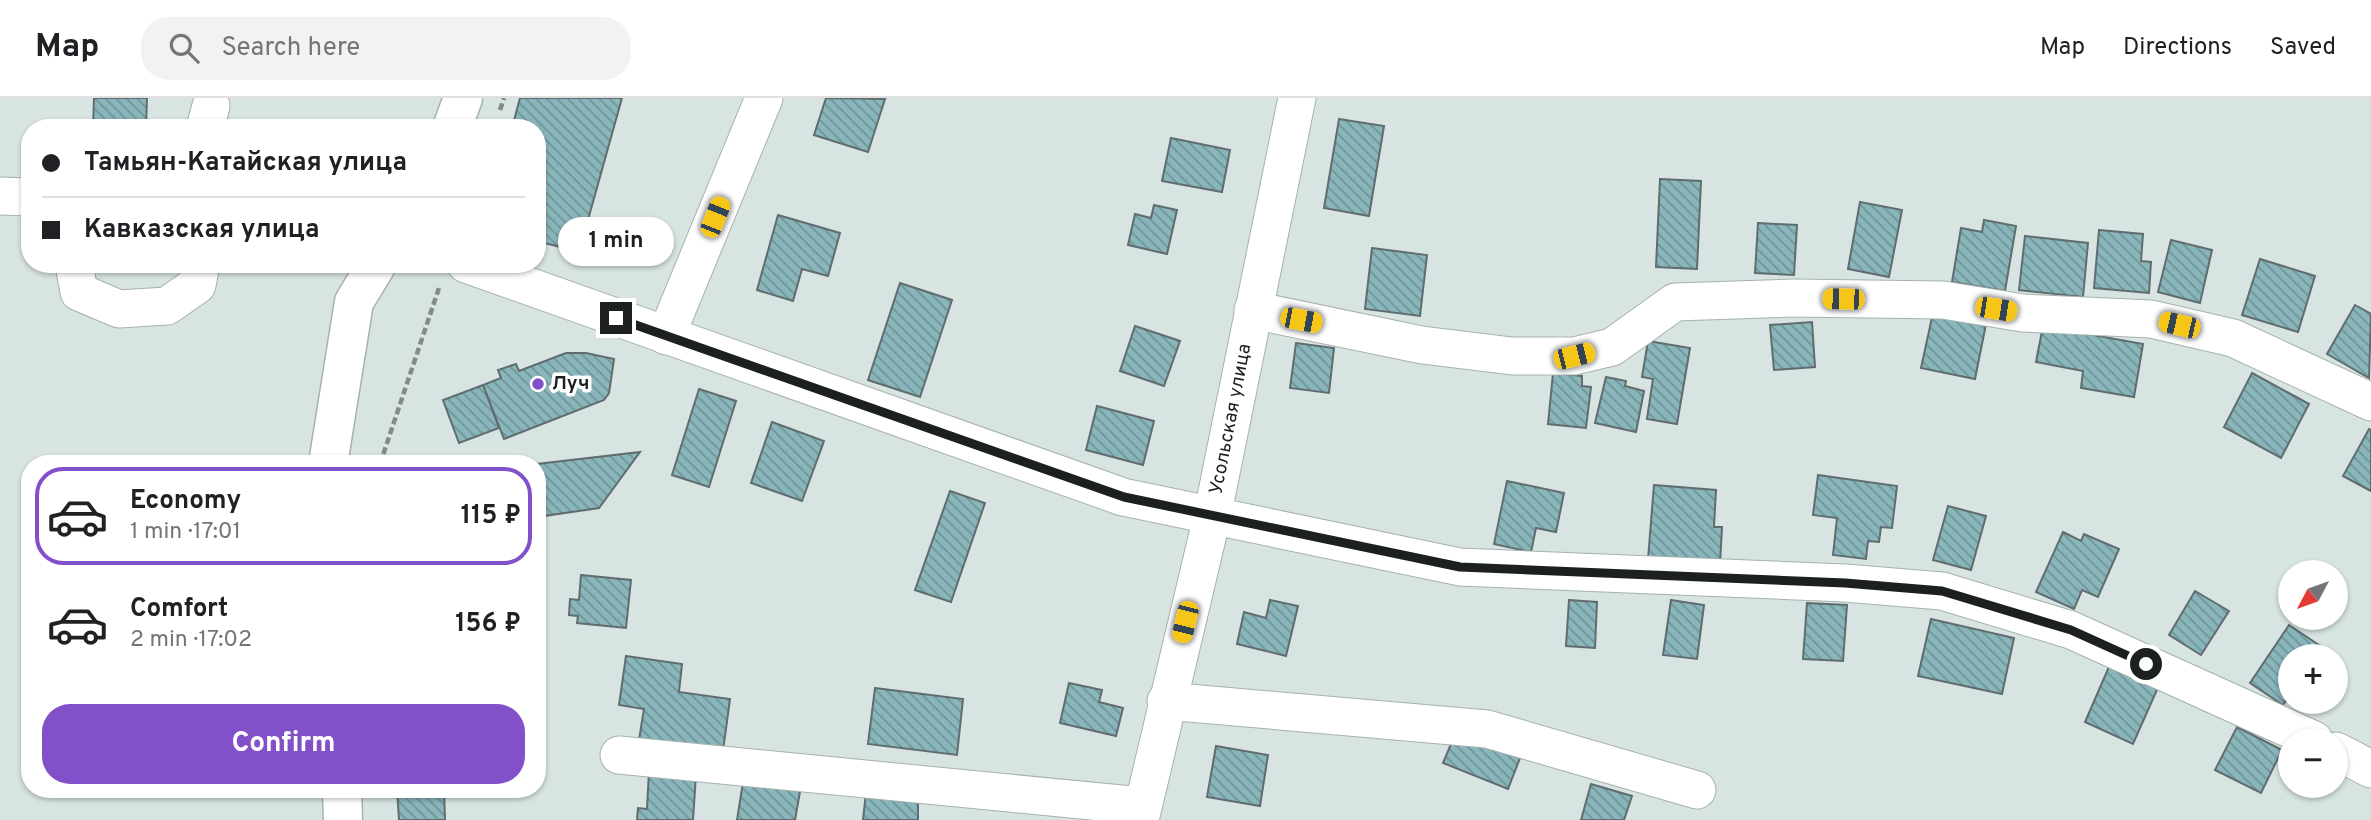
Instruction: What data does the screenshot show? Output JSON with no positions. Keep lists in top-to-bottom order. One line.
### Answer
{"streets":{"street":["Усольская улица"]},"places":["Луч"],"north":"bottom left","page":{"header":"Map","search":"Search here","nav":["Map","Directions","Saved"],"banner":["Тамьян-Катайская улица","Кавказская улица"],"bubble":"1 min","list":[{"name":"Economy","note":"1 min · 17:01","value":"115 ₽"},{"name":"Comfort","note":"2 min · 17:02","value":"156 ₽"}],"map_buttons":["+","−"],"buttons":"Confirm"}}
